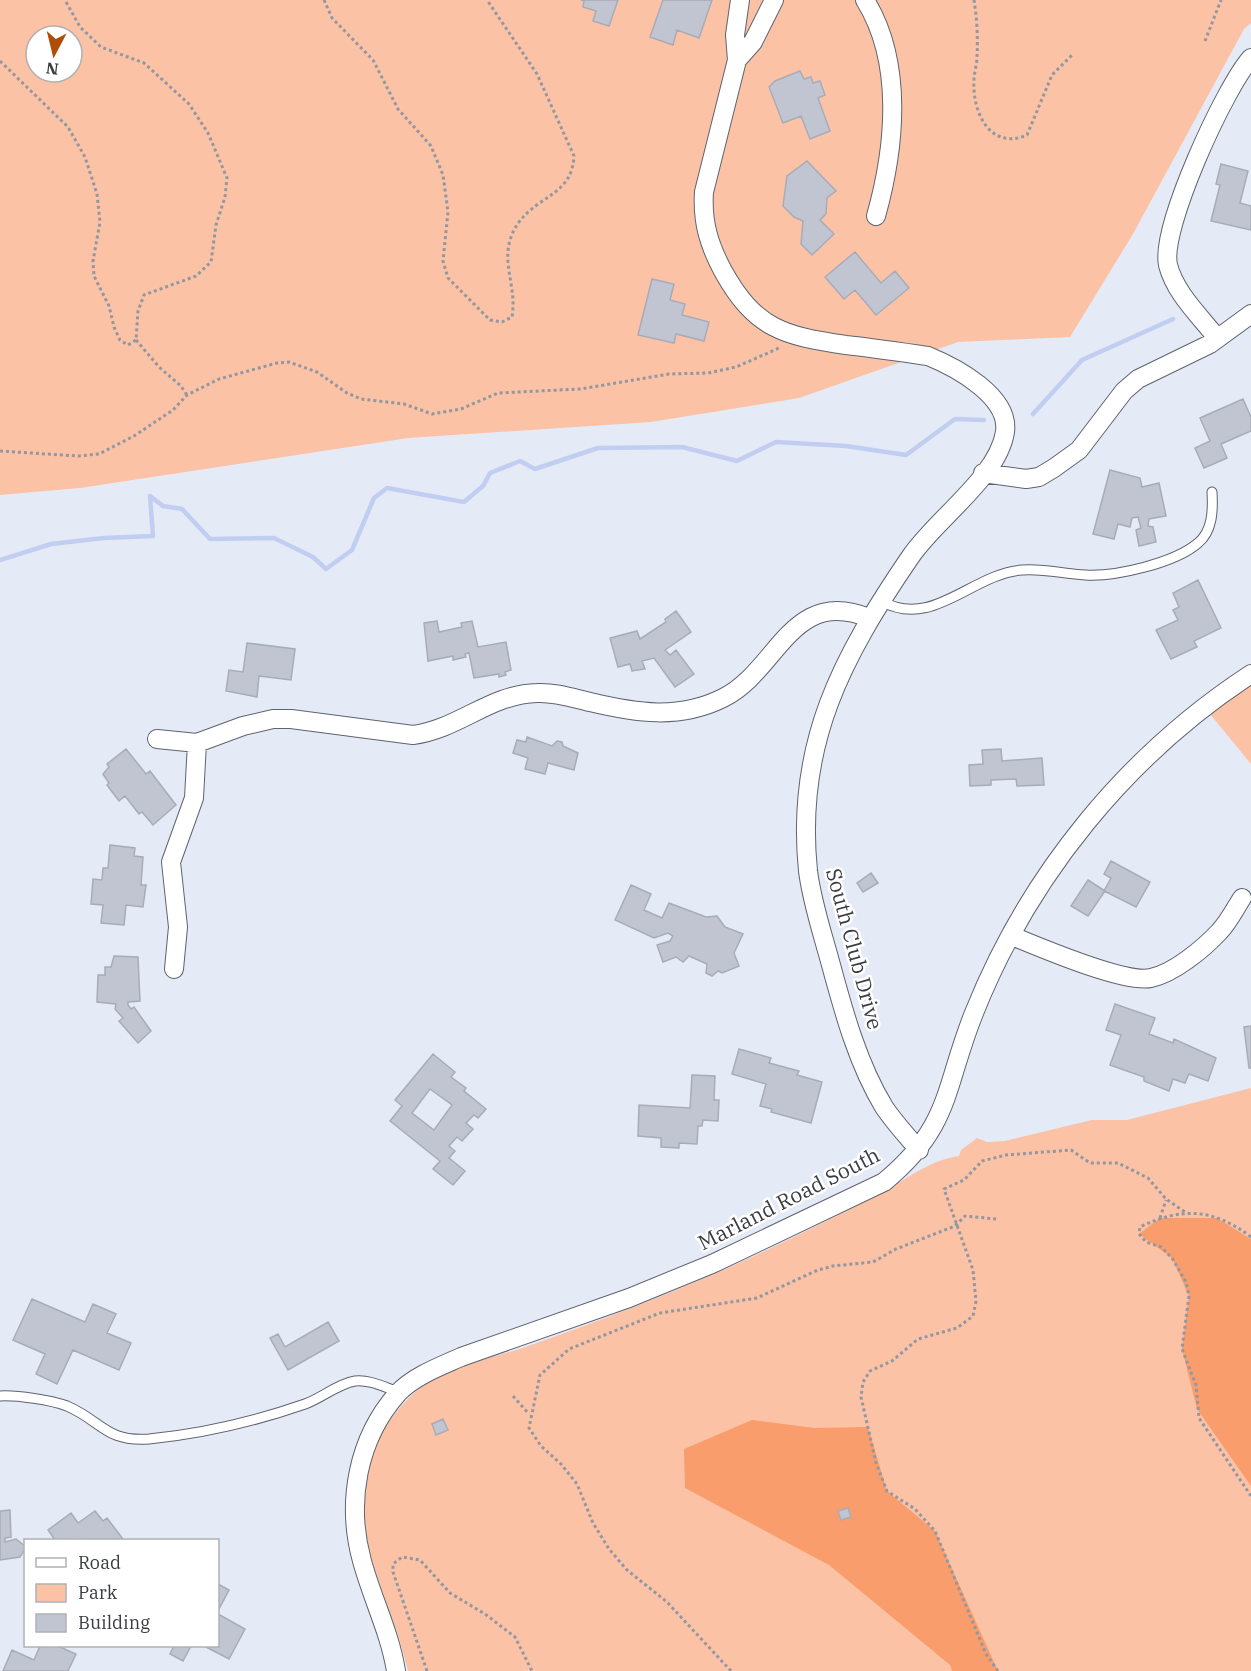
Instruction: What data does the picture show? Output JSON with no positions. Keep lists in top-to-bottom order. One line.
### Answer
{"streets":{"street":["South Club Drive","Marland Road South"]},"crossings":[["South Club Drive","Marland Road South"]],"legend":["Road","Park","Building"],"north":"bottom"}
